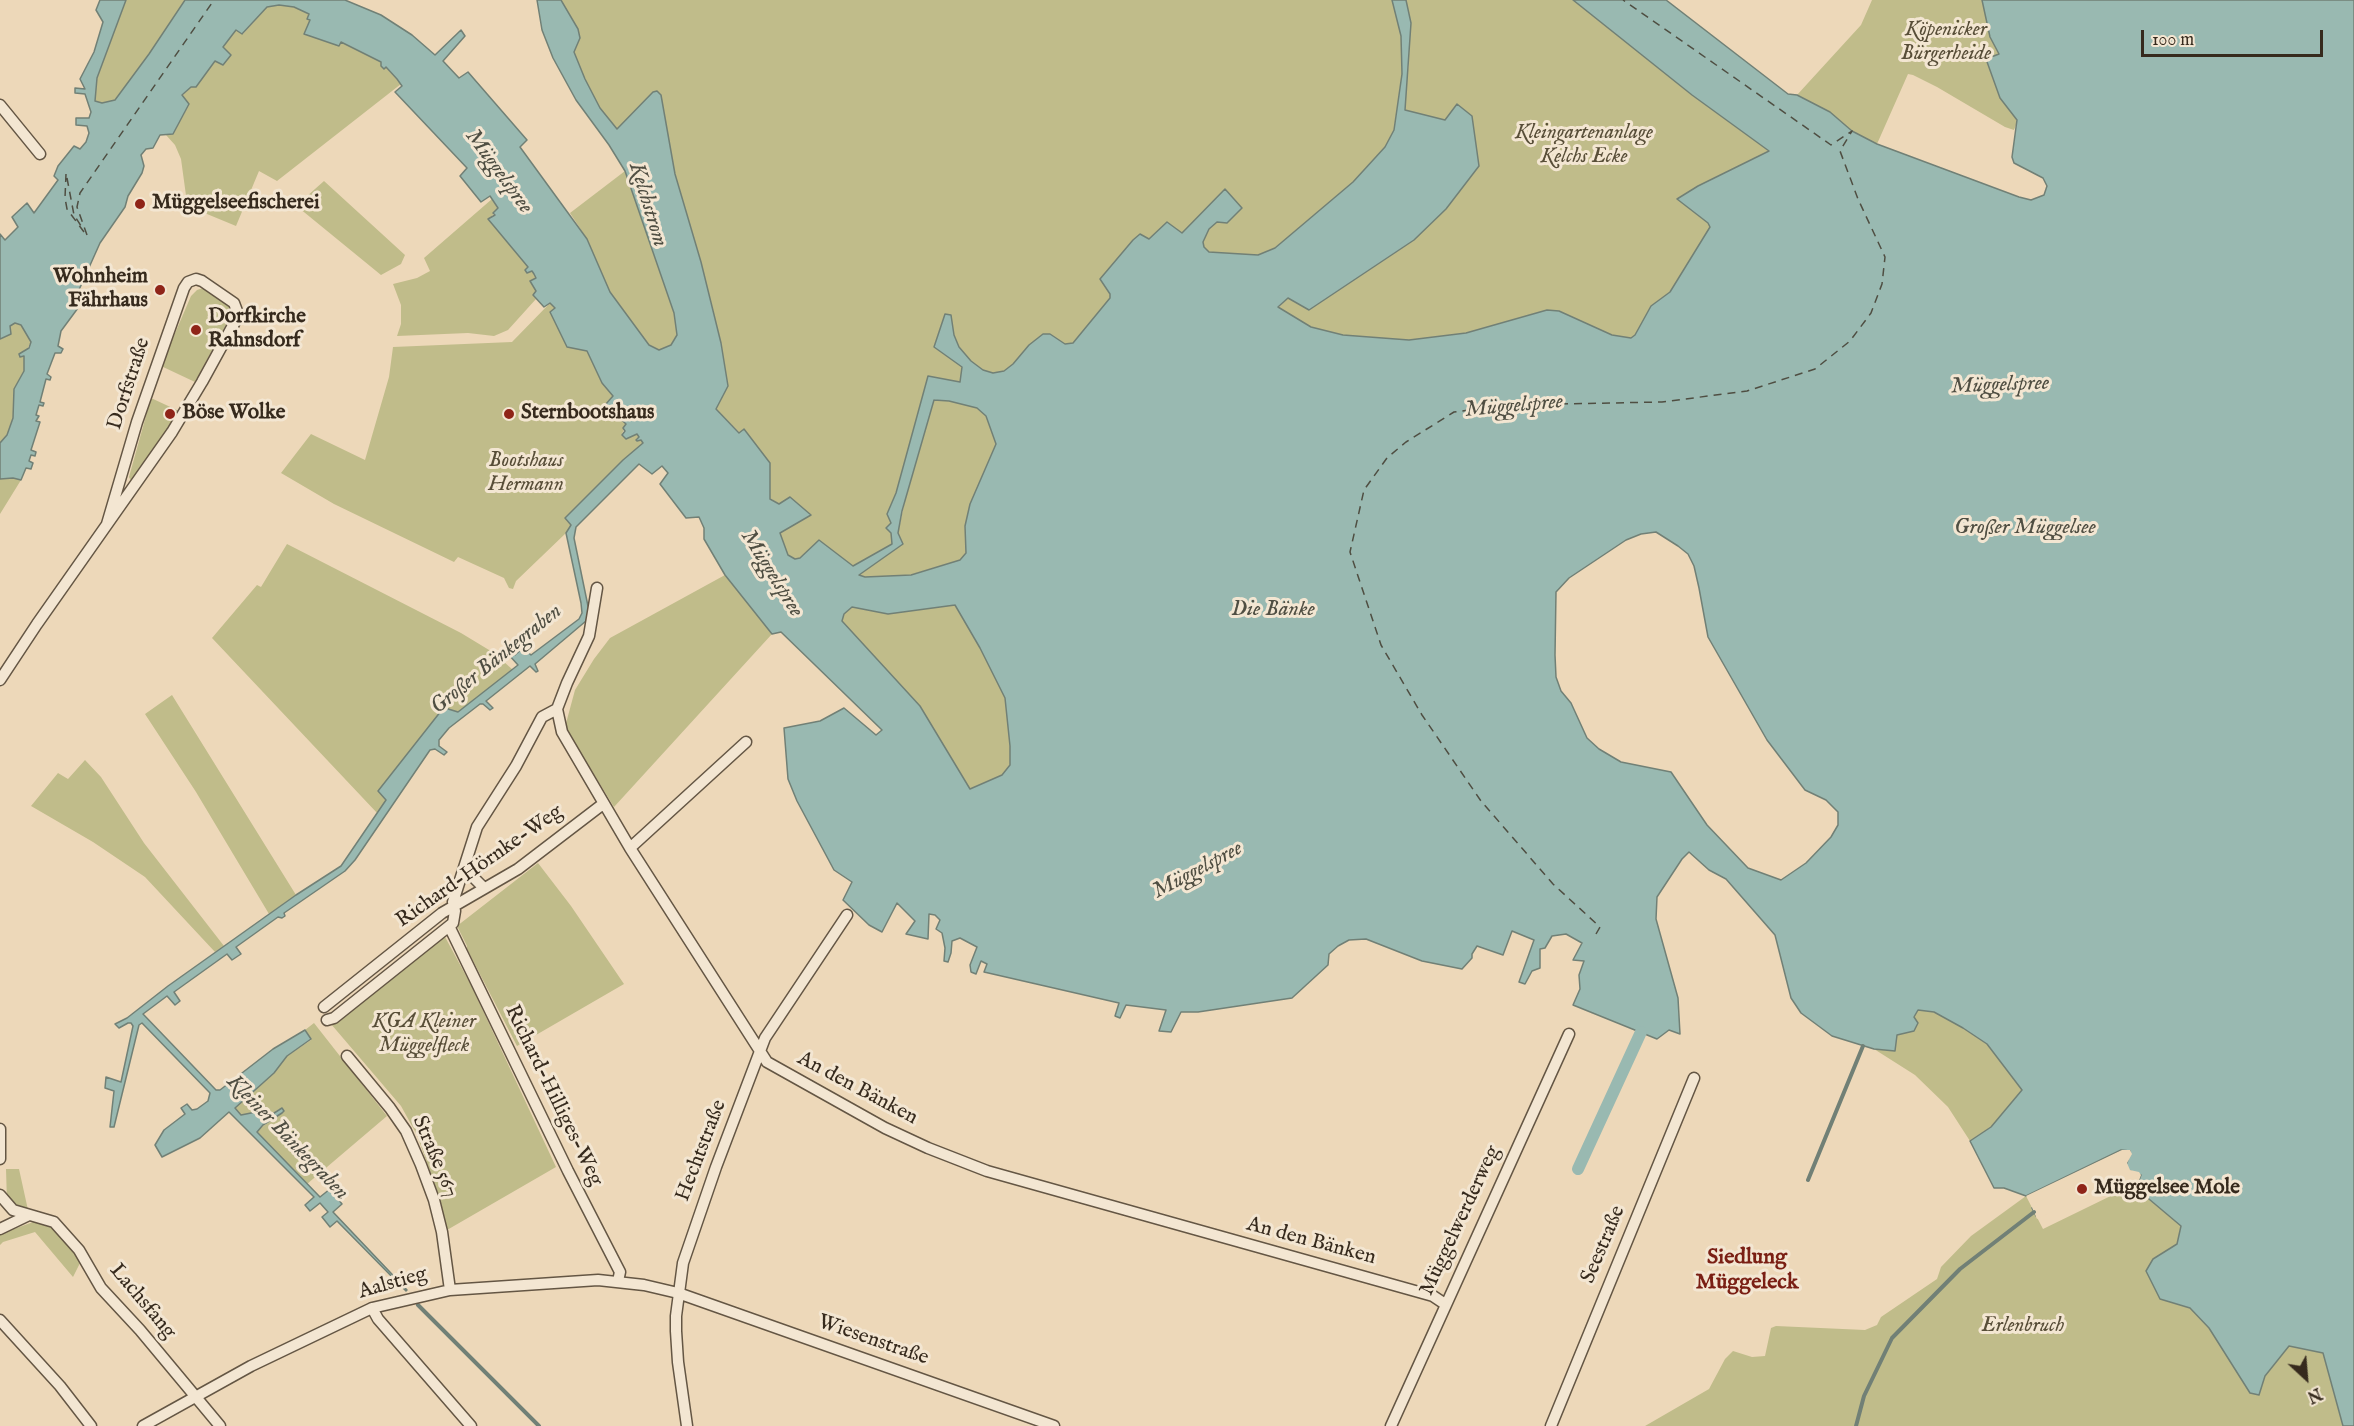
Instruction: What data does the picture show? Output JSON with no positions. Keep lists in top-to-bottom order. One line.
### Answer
{"streets":{"street":["Dorfstraße","Richard-Hörnke-Weg","An den Bänken","Richard-Hilliges-Weg","Hechtstraße","Straße 567","Müggelwerderweg","Seestraße","Aalstieg","Lachsfang","Wiesenstraße"]},"crossings":[["Richard-Hörnke-Weg","An den Bänken"],["Richard-Hörnke-Weg","Richard-Hilliges-Weg"],["An den Bänken","Hechtstraße"],["An den Bänken","Müggelwerderweg"],["Richard-Hilliges-Weg","Aalstieg"],["Hechtstraße","Aalstieg"],["Hechtstraße","Wiesenstraße"],["Straße 567","Aalstieg"],["Aalstieg","Lachsfang"],["Aalstieg","Wiesenstraße"]],"districts":["Siedlung Müggeleck"],"water":["Müggelspree","Kelchstrom","Großer Müggelsee","Die Bänke","Großer Bänkegraben","Kleiner Bänkegraben"],"parks":["Köpenicker Bürgerheide","Kleingartenanlage Kelchs Ecke","Bootshaus Hermann","KGA Kleiner Müggelfleck","Erlenbruch"],"places":["Müggelseefischerei","Wohnheim Fährhaus","Dorfkirche Rahnsdorf","Böse Wolke","Sternbootshaus","Müggelsee Mole"],"scale_bar":"100 m","north":"bottom right"}
